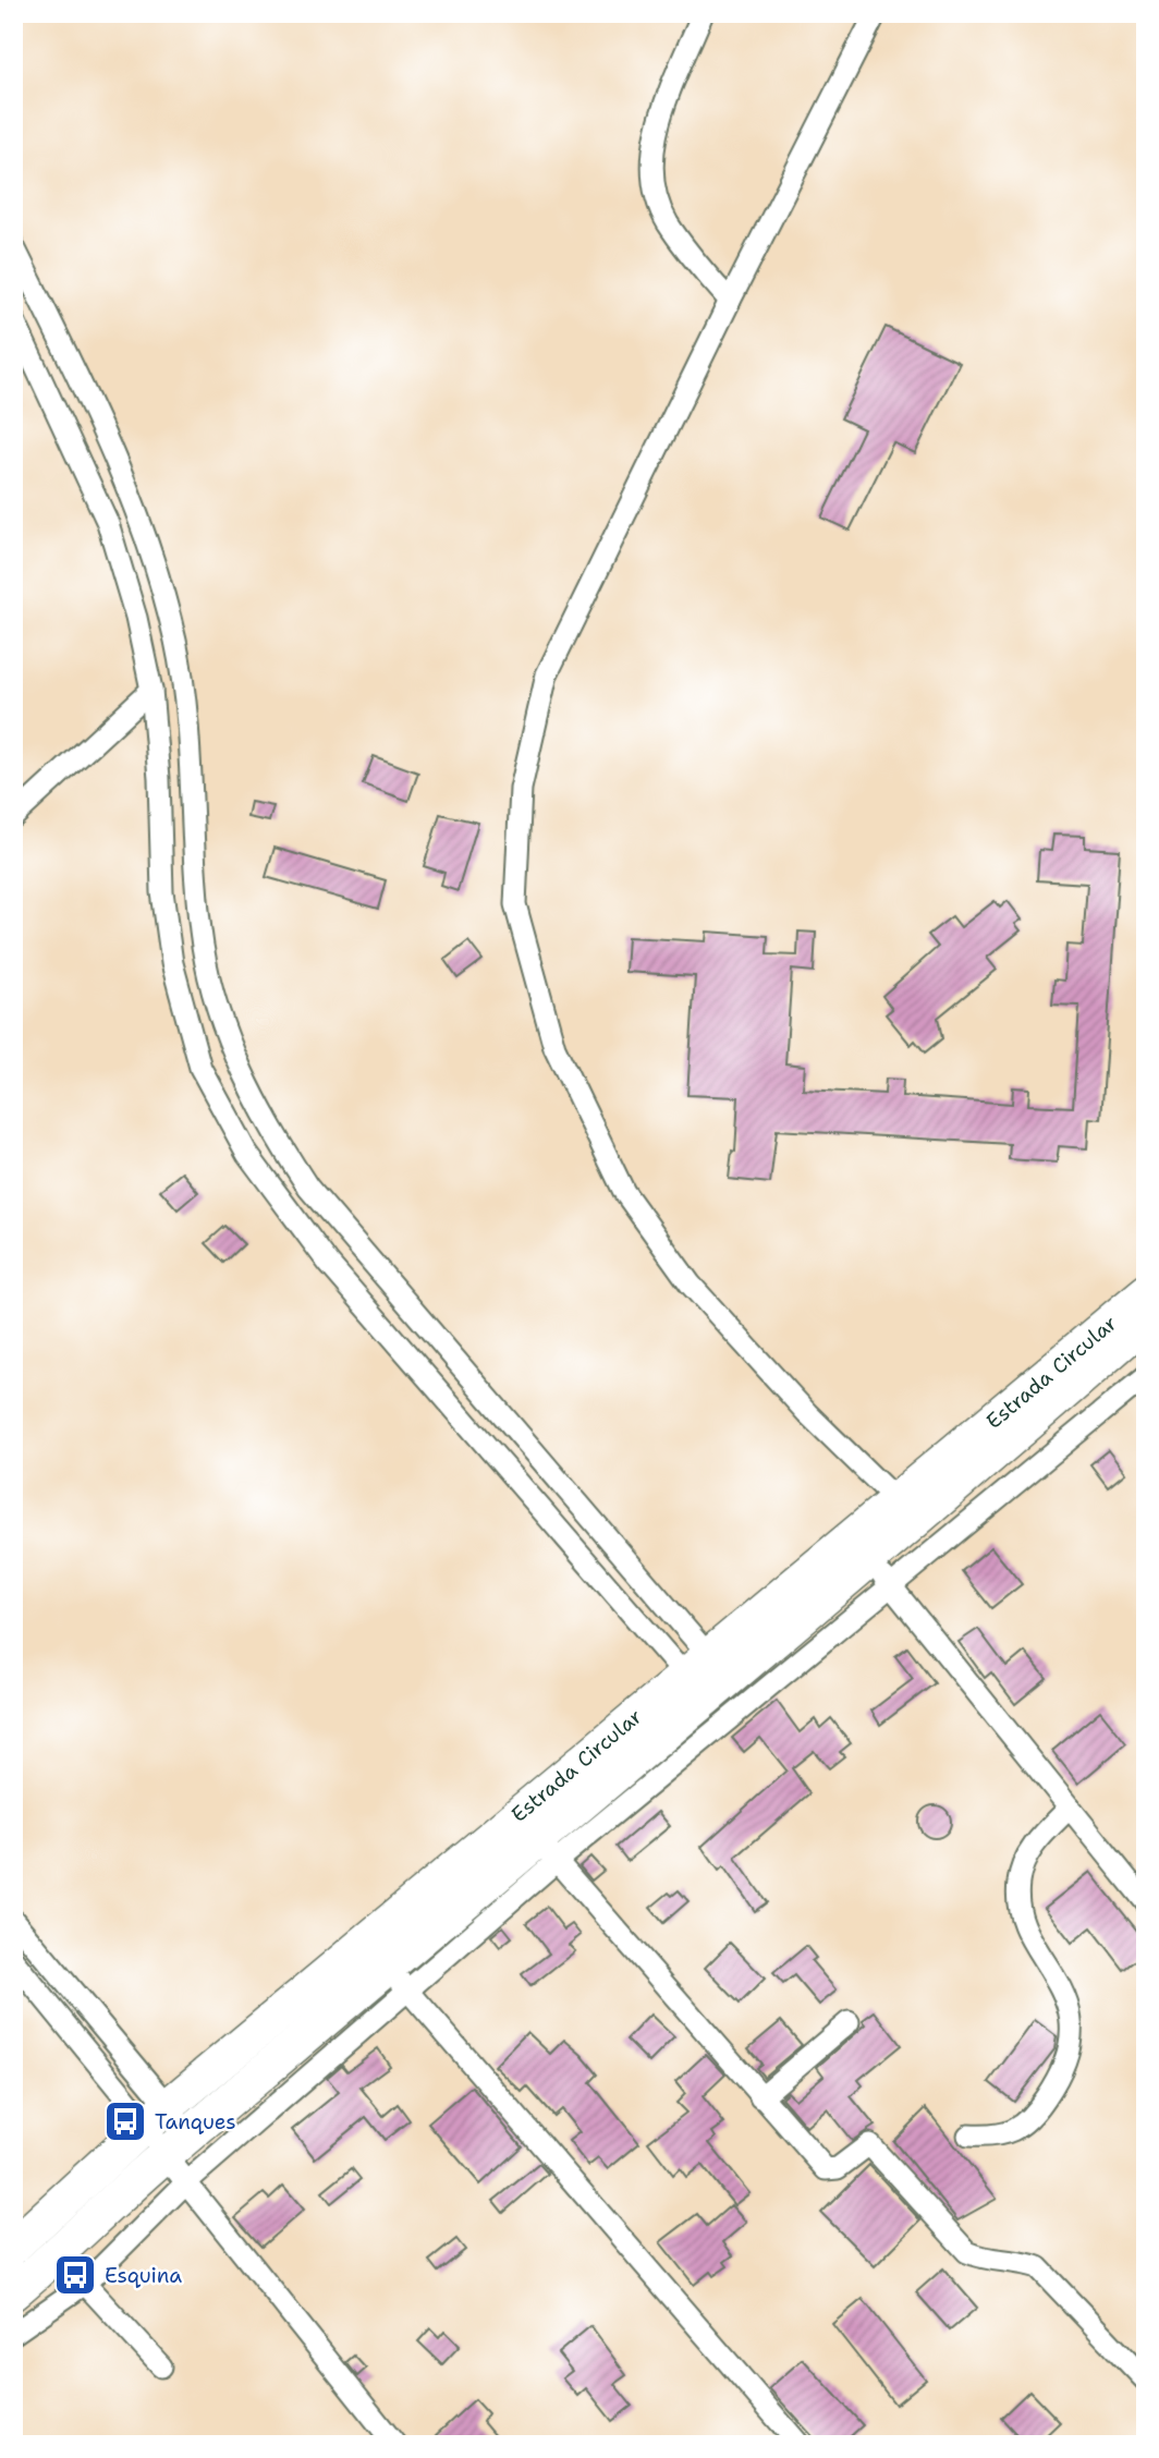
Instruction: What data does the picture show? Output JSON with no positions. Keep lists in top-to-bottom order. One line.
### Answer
{"streets":{"main road":["Estrada Circular"]},"places":{"bus stop":["Tanques","Esquina"]}}
